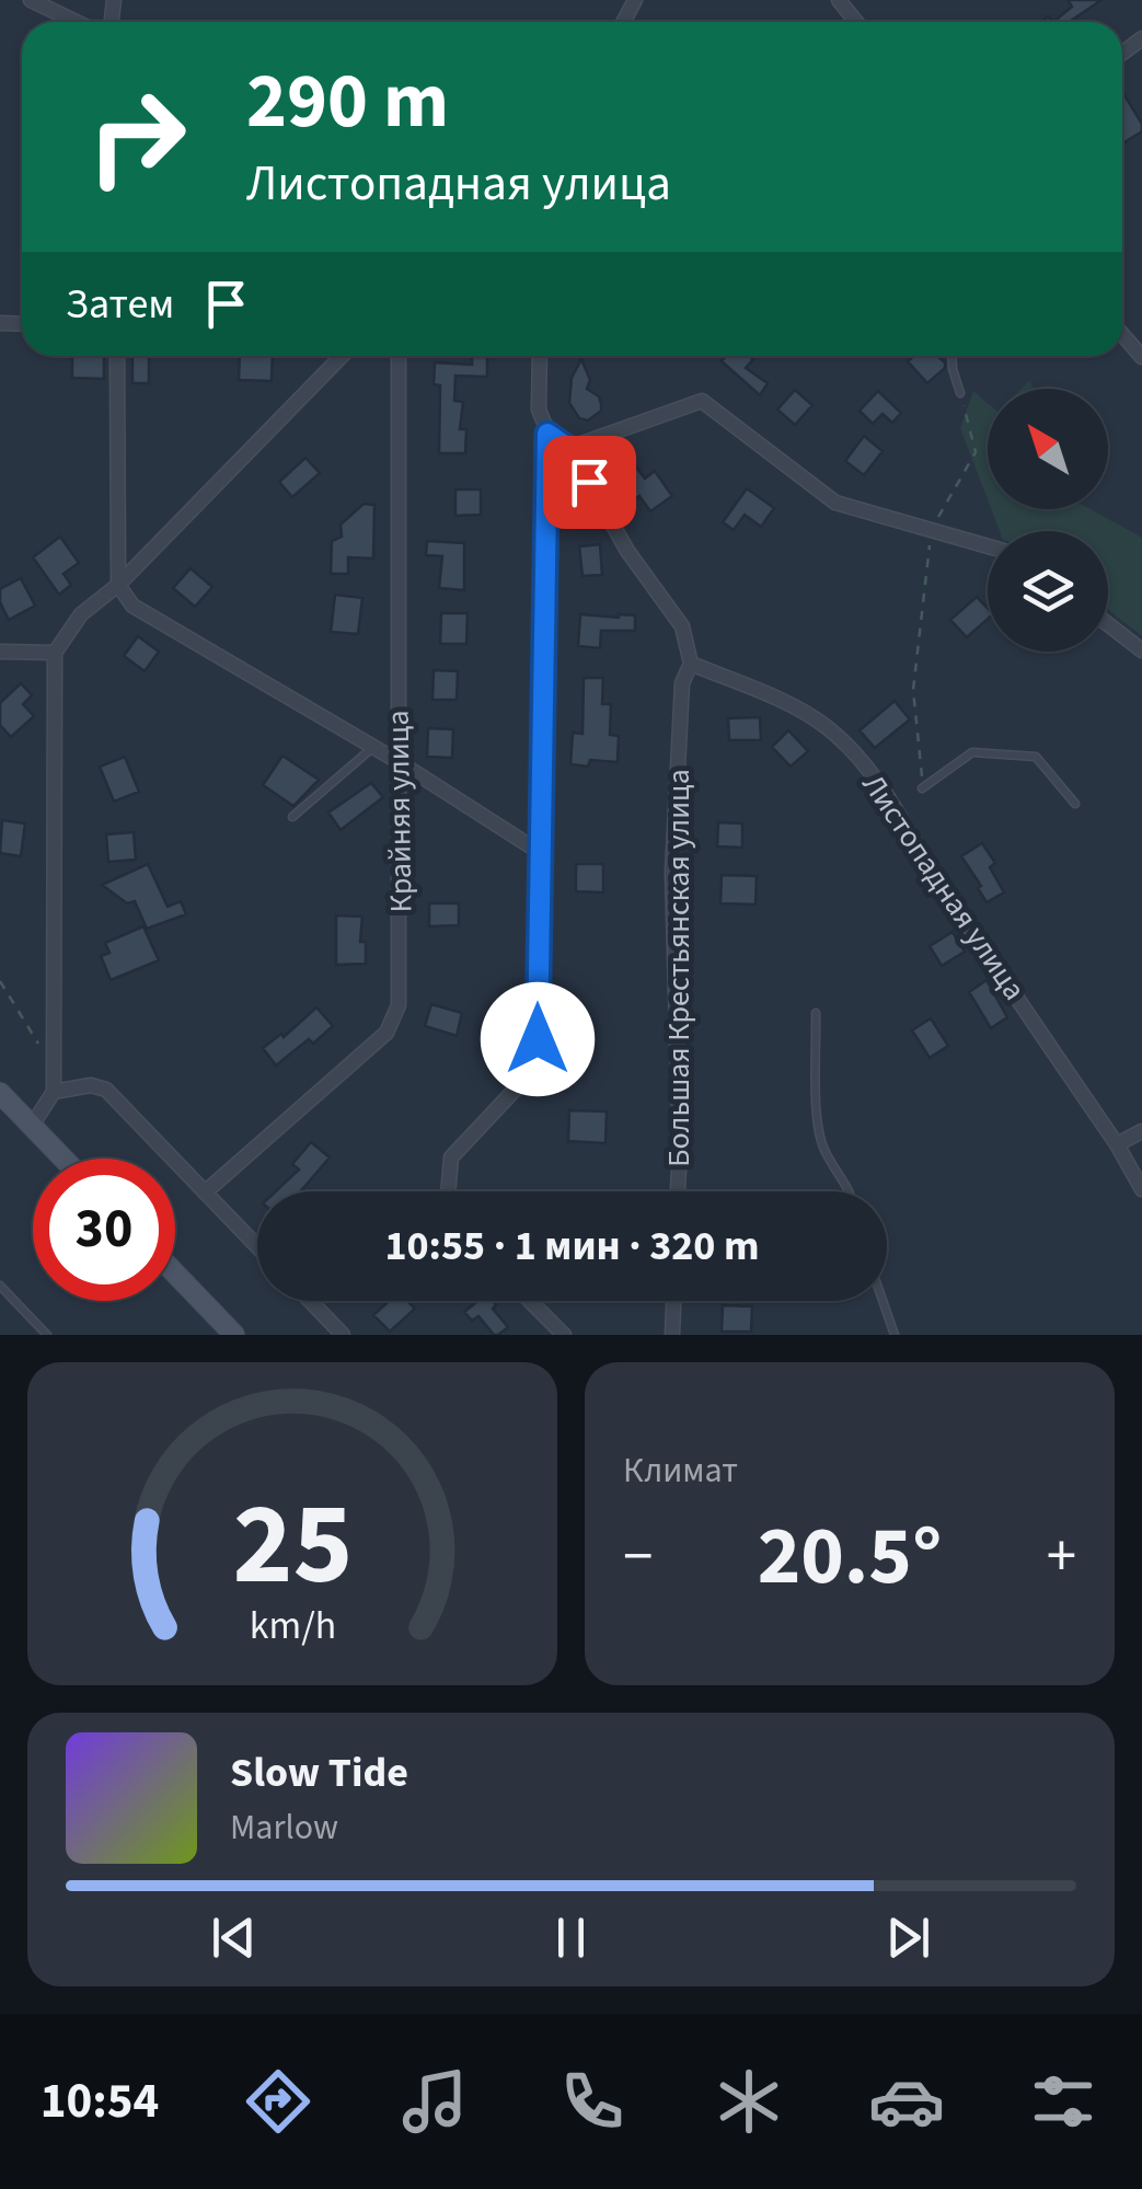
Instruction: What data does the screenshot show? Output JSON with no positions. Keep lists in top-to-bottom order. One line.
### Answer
{"streets":{"street":["Крайняя улица","Листопадная улица","Большая Крестьянская улица"]},"crossings":[["Листопадная улица","Большая Крестьянская улица"]],"north":"top left","page":{"turn":["290 m","Листопадная улица"],"then":"Затем","limit":"30","trip":"10:55 · 1 мин · 320 m","tile":"Климат","heat":["−","20.5°","+"],"song":["Slow Tide","Marlow"],"tabs":"10:54","gauge":["25","km/h"]}}
